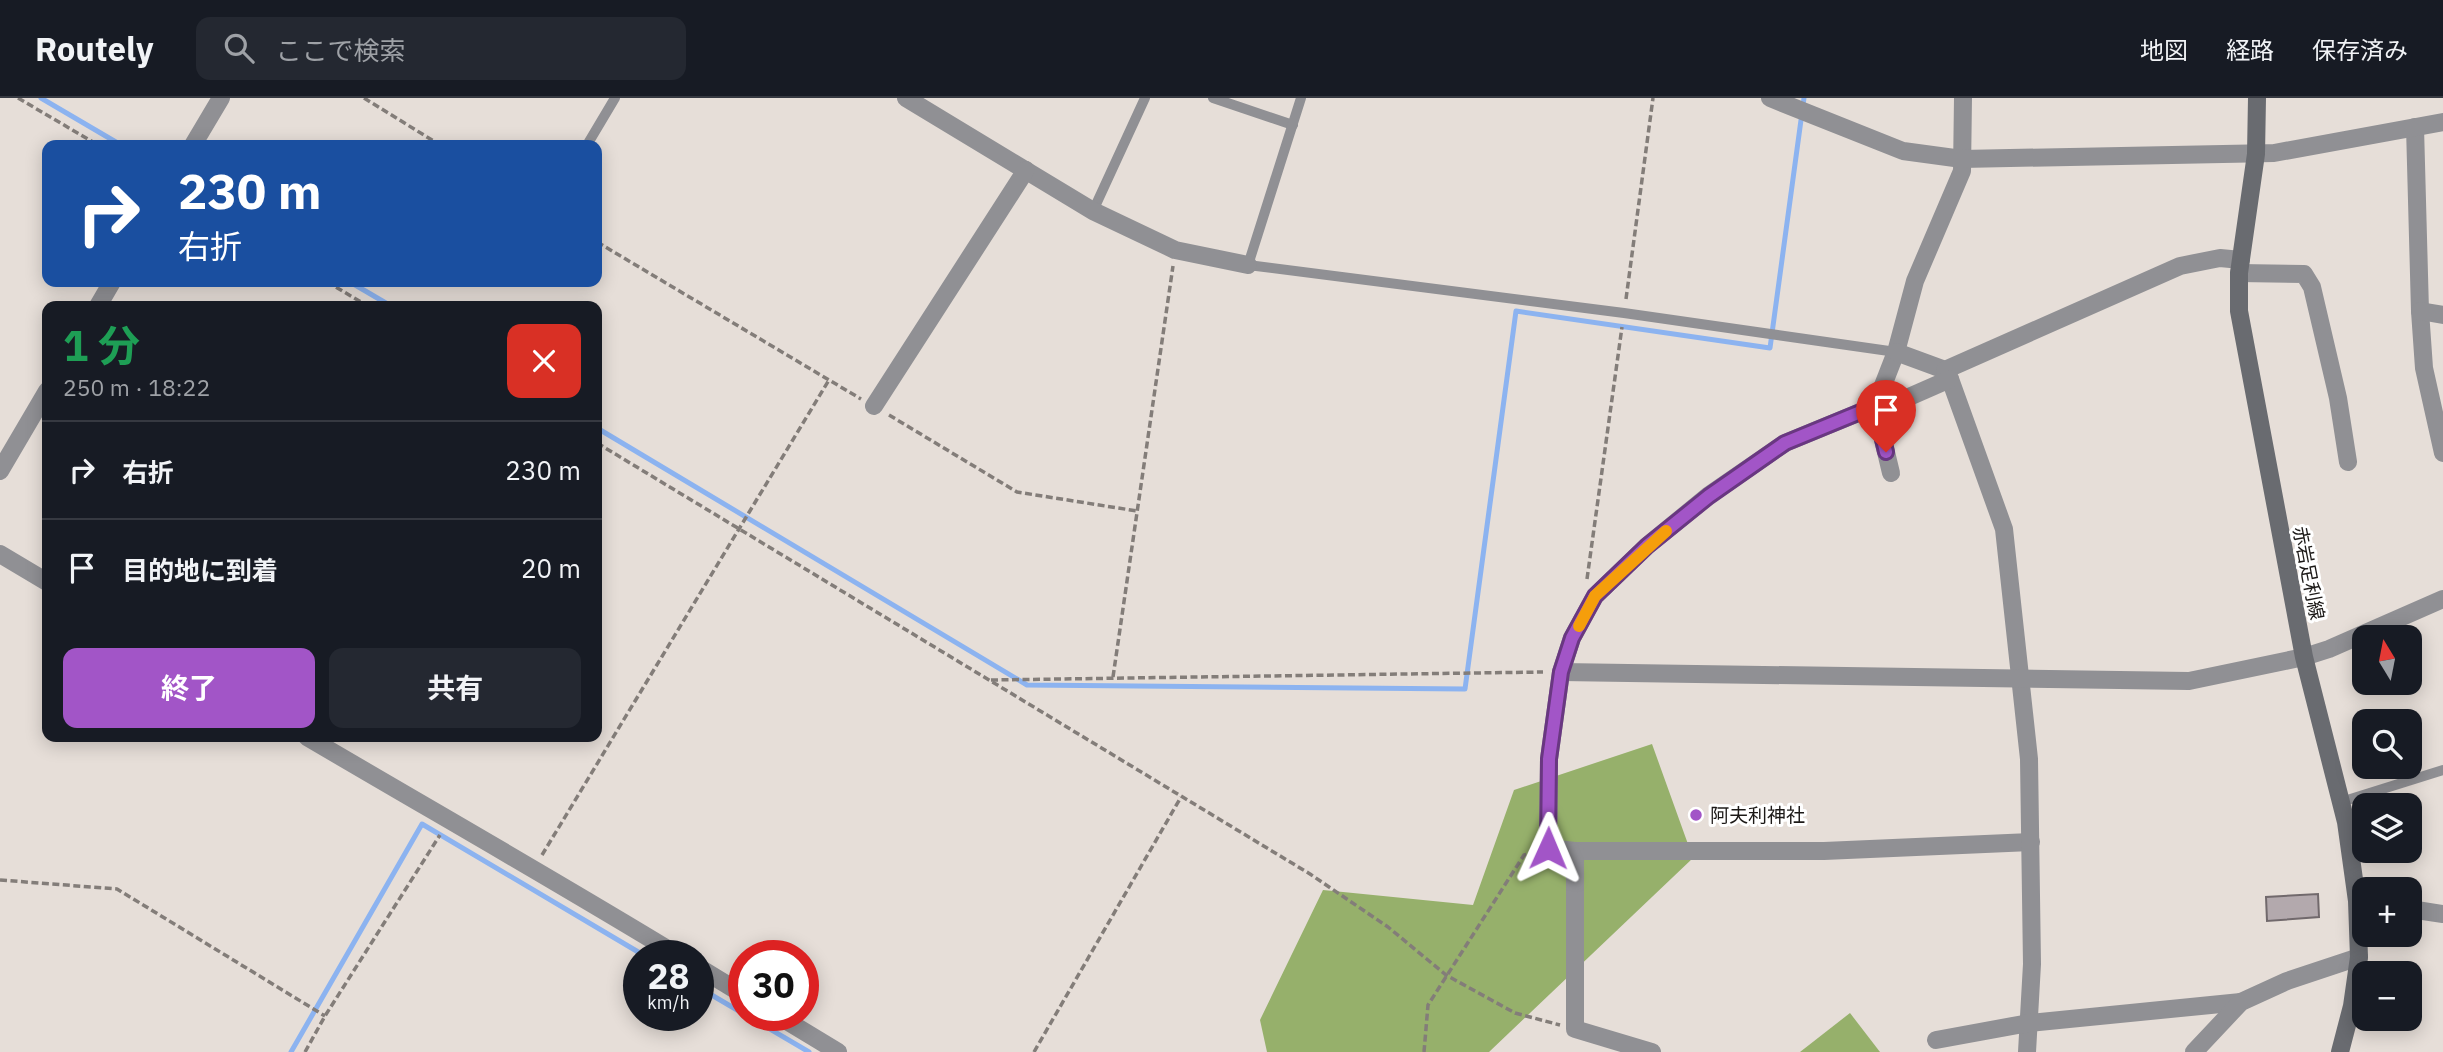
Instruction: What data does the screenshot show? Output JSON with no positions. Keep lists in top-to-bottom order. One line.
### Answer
{"streets":{"main road":["赤岩足利線"]},"places":["阿夫利神社"],"north":"top","page":{"header":"Routely","search":"ここで検索","nav":["地図","経路","保存済み"],"turn":["230 m","右折"],"heading":["1 分","250 m · 18:22"],"list":[{"name":"右折","value":"230 m"},{"name":"目的地に到着","value":"20 m"}],"map_buttons":["+","−"],"buttons":["終了","共有"],"speed":"28 km/h","limit":"30"}}
